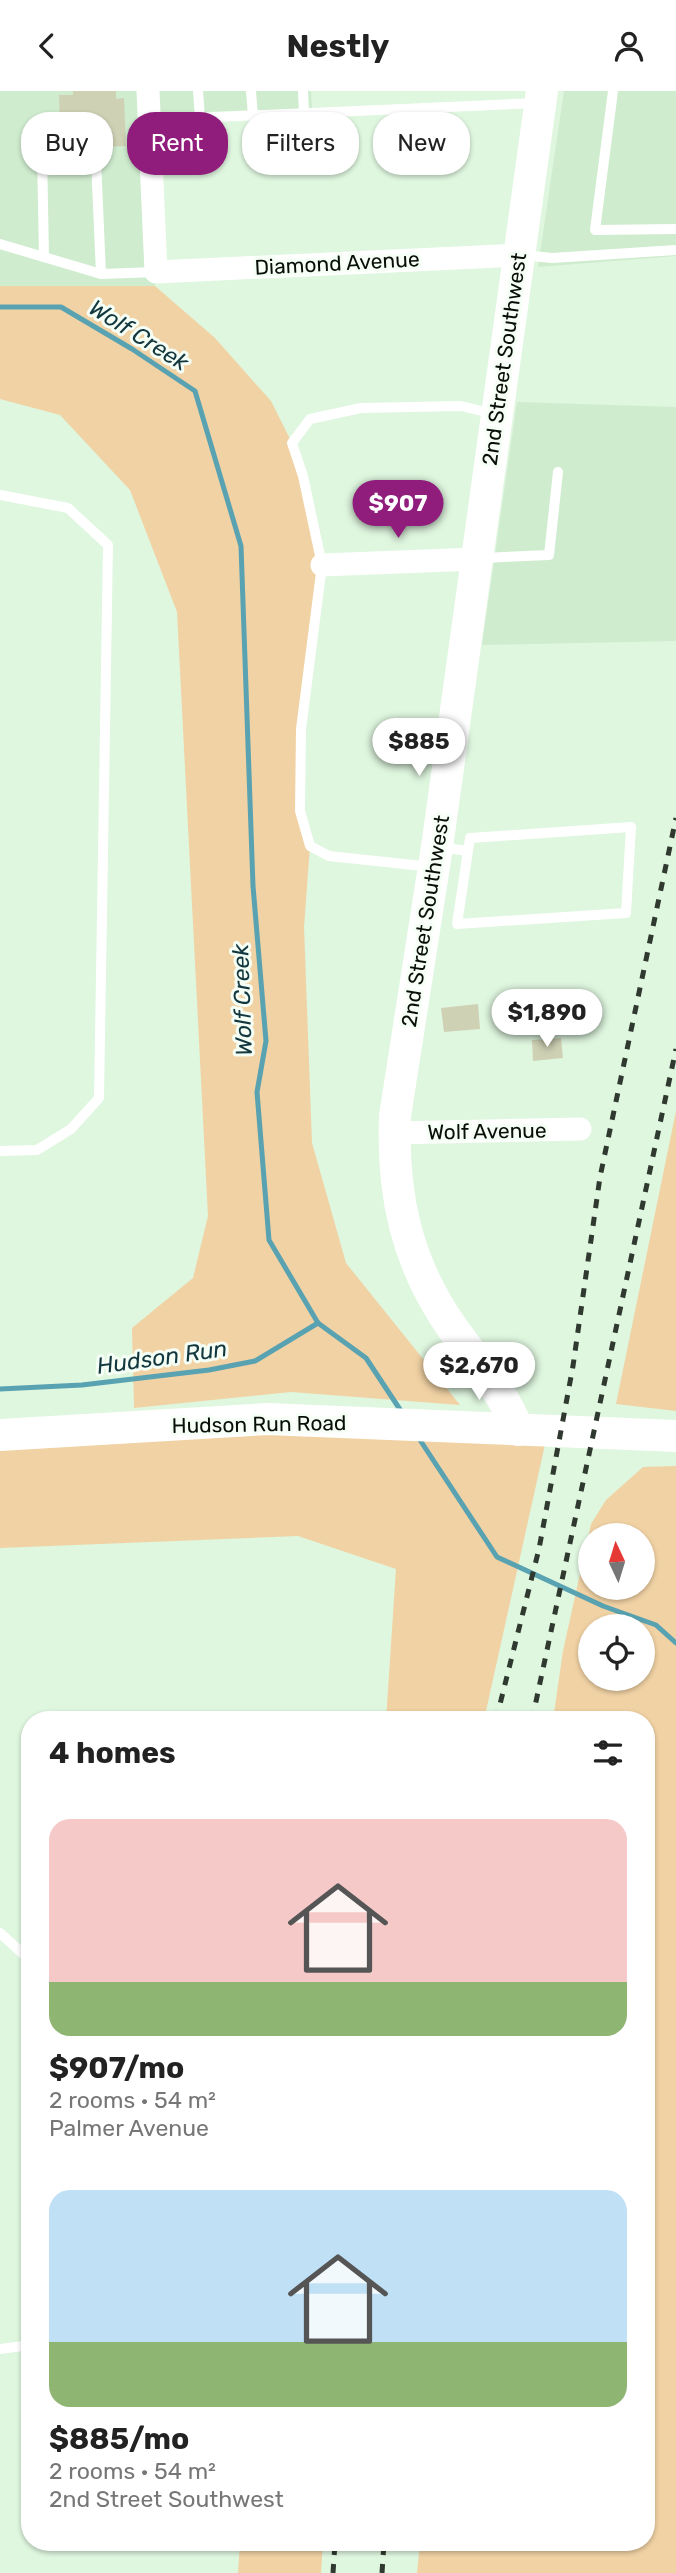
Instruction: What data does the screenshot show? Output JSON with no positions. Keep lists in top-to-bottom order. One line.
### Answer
{"streets":{"street":["Diamond Avenue","2nd Street Southwest","Wolf Avenue","Hudson Run Road"]},"crossings":[["Diamond Avenue","2nd Street Southwest"],["2nd Street Southwest","Wolf Avenue"],["2nd Street Southwest","Hudson Run Road"]],"water":["Wolf Creek","Hudson Run"],"north":"top","page":{"header":"Nestly","chip":["Buy","Rent","Filters","New"],"price":["$907","$885","$1,890","$2,670"],"heading":"4 homes","list":[{"name":"$907/mo","note":"2 rooms · 54 m² · Palmer Avenue"},{"name":"$885/mo","note":"2 rooms · 54 m² · 2nd Street Southwest"}]}}
